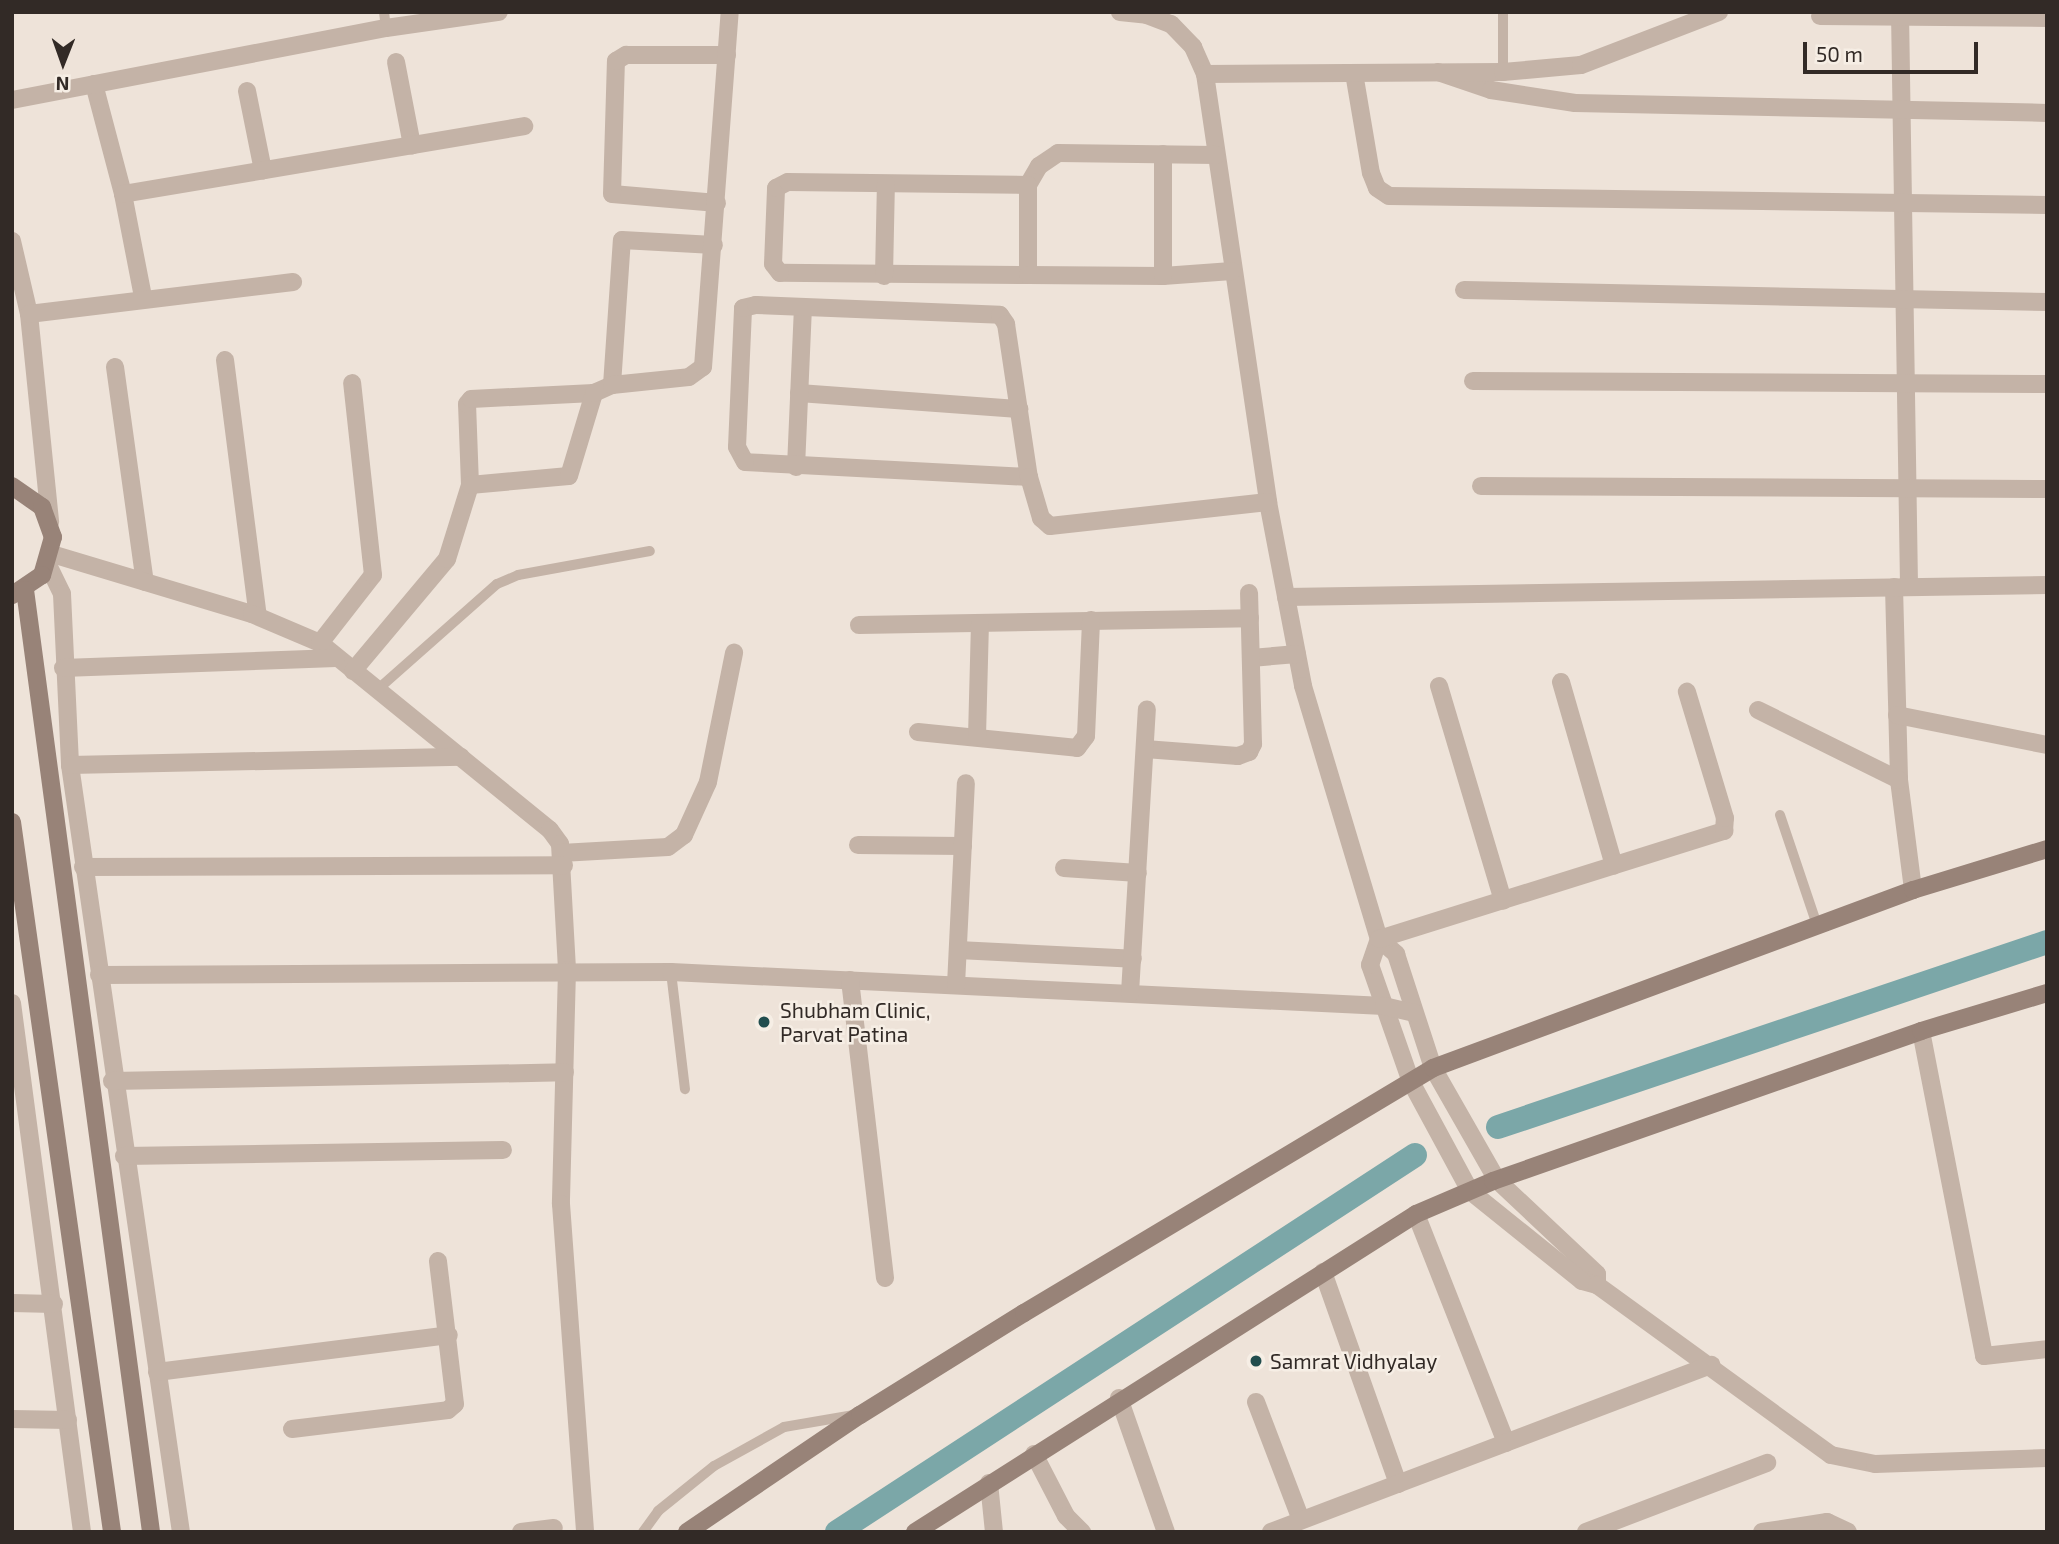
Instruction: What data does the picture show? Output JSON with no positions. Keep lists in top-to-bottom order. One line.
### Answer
{"places":["Shubham Clinic, Parvat Patina","Samrat Vidhyalay"],"scale_bar":"50 m","north":"bottom"}
